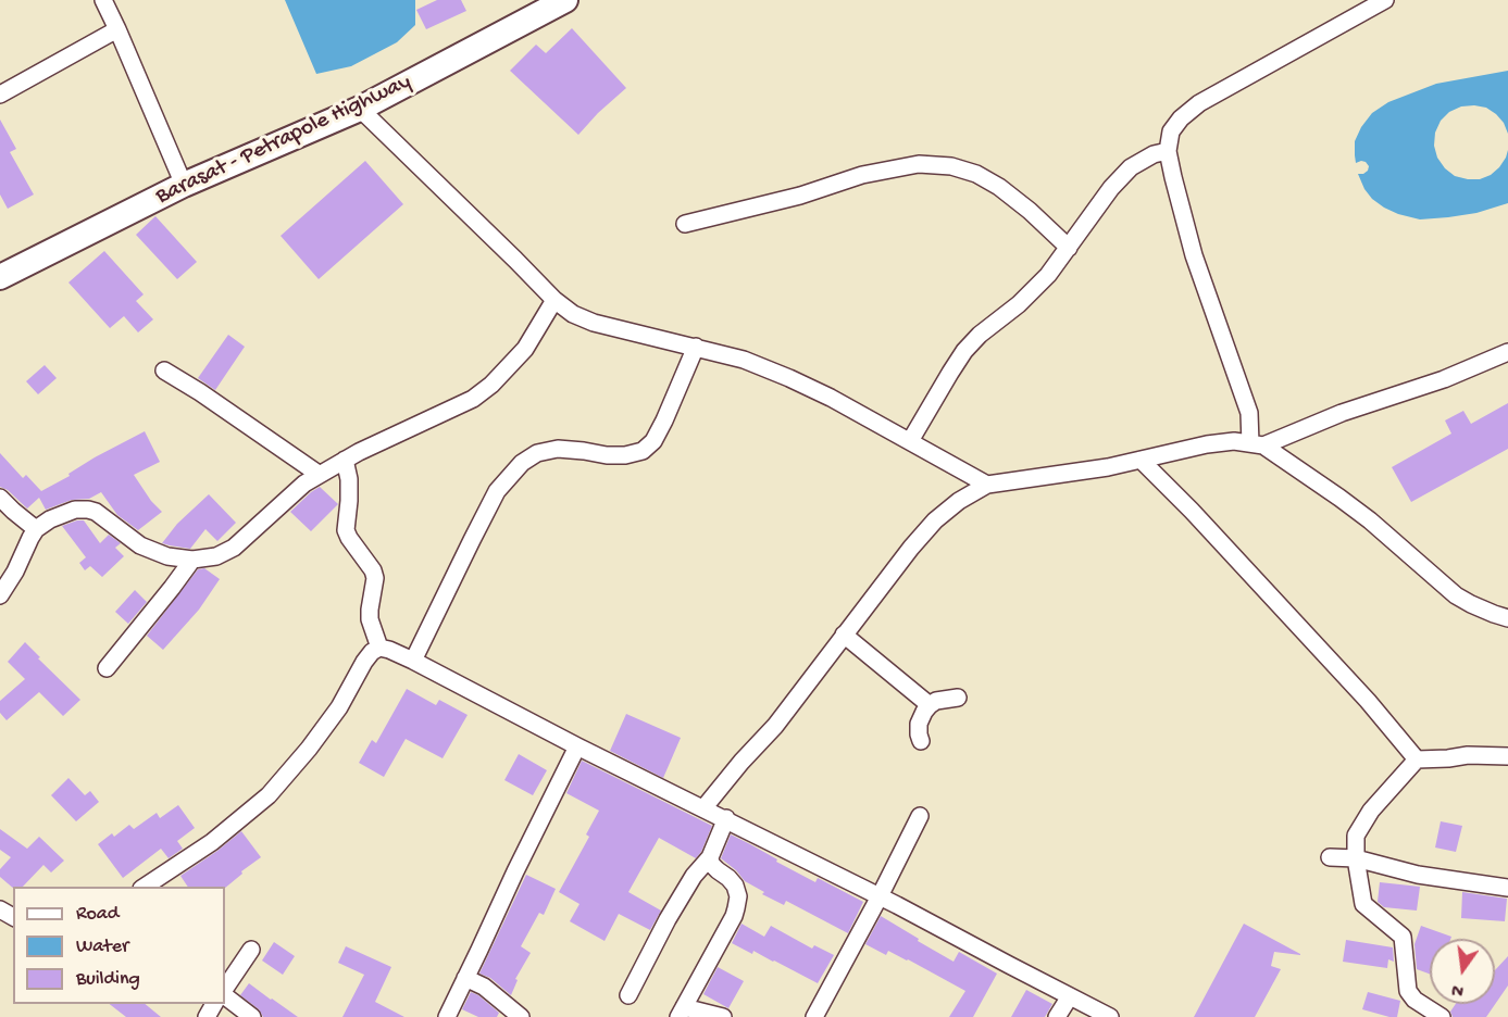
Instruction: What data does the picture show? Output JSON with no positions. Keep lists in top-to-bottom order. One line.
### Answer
{"streets":{"highway":["Barasat - Petrapole Highway"]},"legend":["Road","Water","Building"],"north":"bottom"}
